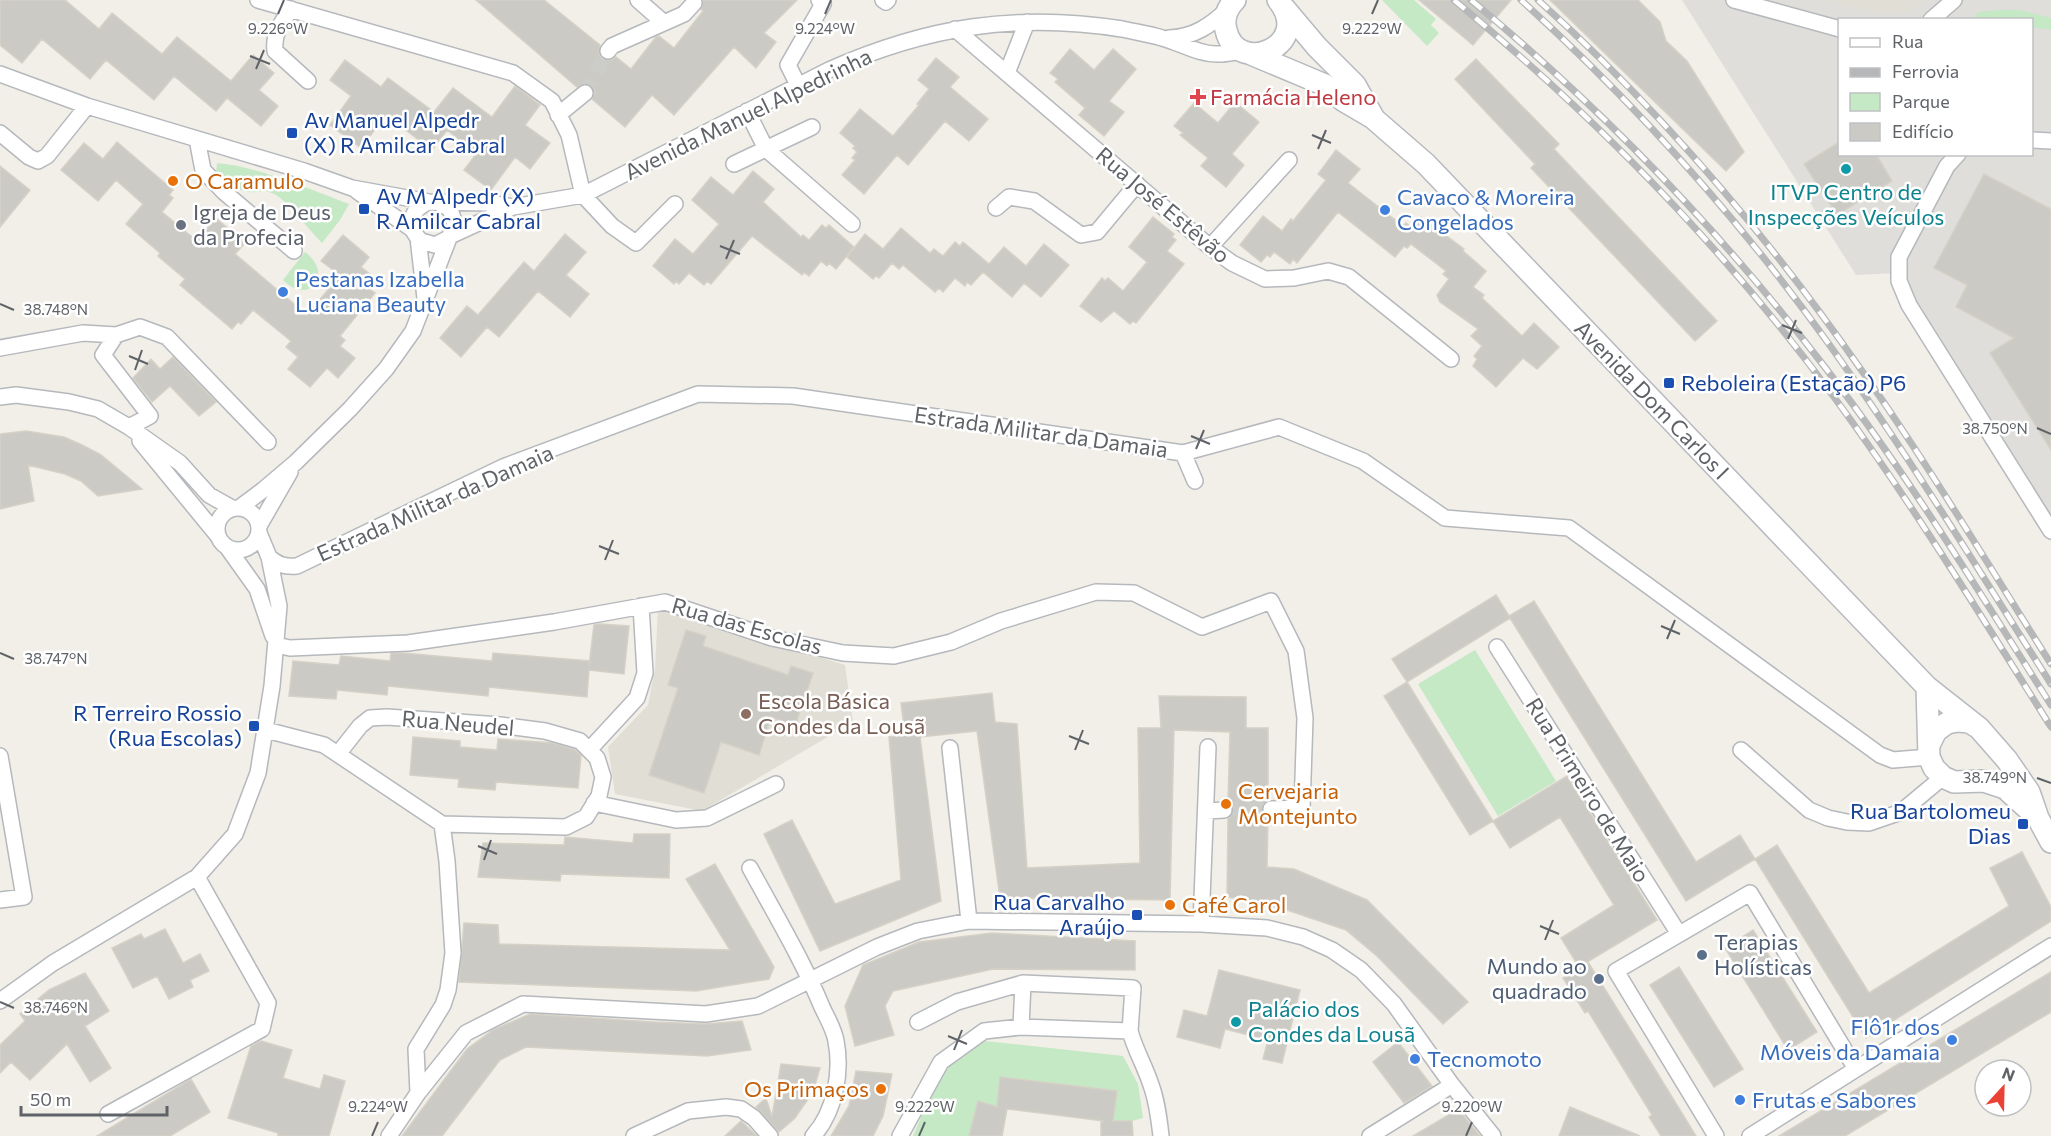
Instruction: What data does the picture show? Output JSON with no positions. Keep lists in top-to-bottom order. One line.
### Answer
{"streets":{"street":["Avenida Manuel Alpedrinha","Rua José Estêvão","Avenida Dom Carlos I","Estrada Militar da Damaia","Rua das Escolas","Rua Neudel","Rua Primeiro de Maio"]},"crossings":[["Avenida Manuel Alpedrinha","Rua José Estêvão"],["Avenida Manuel Alpedrinha","Avenida Dom Carlos I"],["Avenida Dom Carlos I","Estrada Militar da Damaia"]],"places":{"health":["Farmácia Heleno"],"transit":["Av Manuel Alpedr (X) R Amilcar Cabral","Av M Alpedr (X) R Amilcar Cabral","Reboleira (Estação) P6","R Terreiro Rossio (Rua Escolas)","Rua Bartolomeu Dias","Rua Carvalho Araújo"],"other":["ITVP Centro de Inspecções Veículos","O Caramulo","Cavaco & Moreira Congelados","Igreja de Deus da Profecia","Pestanas Izabella Luciana Beauty","Escola Básica Condes da Lousã","Cervejaria Montejunto","Café Carol","Terapias Holísticas","Mundo ao quadrado","Palácio dos Condes da Lousã","Flô1r dos Móveis da Damaia","Tecnomoto","Os Primaços","Frutas e Sabores"]},"legend":["Rua","Ferrovia","Parque","Edifício"],"scale_bar":"50 m","north":"top","coordinates":["9.226°W","9.224°W","9.222°W","38.748°N","38.750°N","38.747°N","38.749°N","38.746°N","9.220°W"]}
